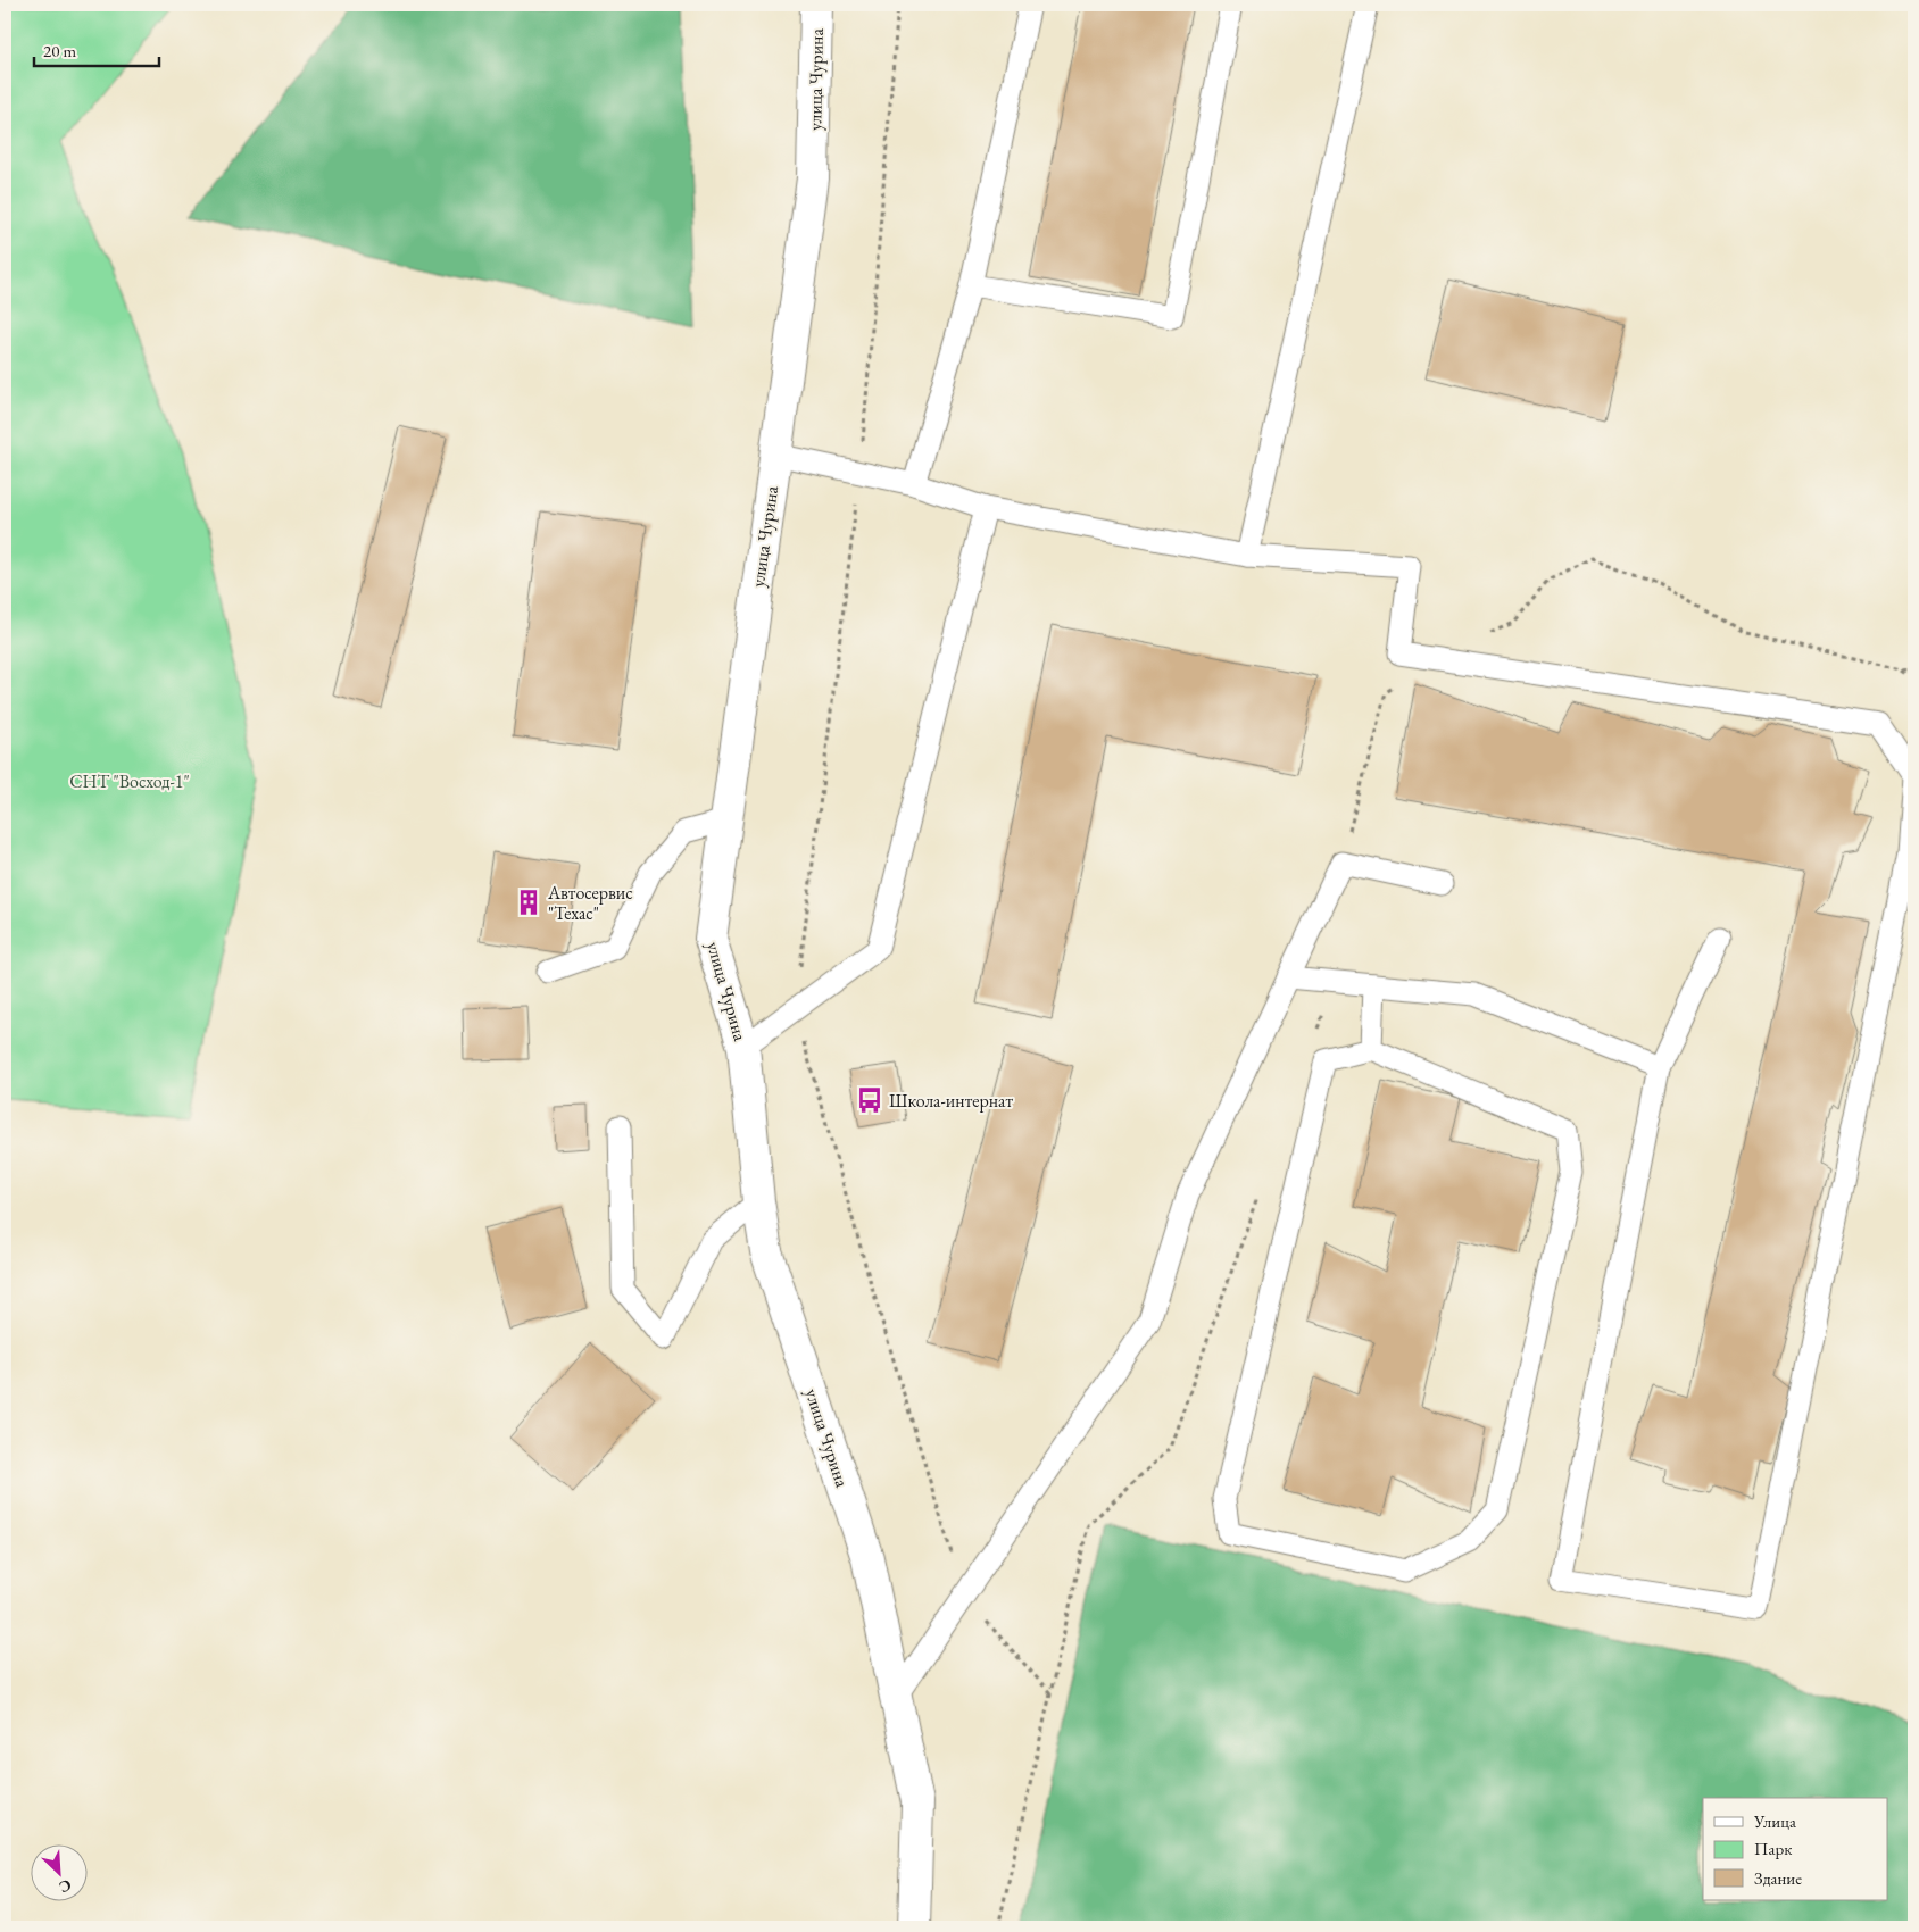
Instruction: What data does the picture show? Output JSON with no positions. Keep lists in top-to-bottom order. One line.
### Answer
{"streets":{"street":["улица Чурина"]},"parks":["СНТ \"Восход-1\""],"places":{"building":["Автосервис \"Техас\""],"bus stop":["Школа-интернат"]},"legend":["Улица","Парк","Здание"],"scale_bar":"20 m","north":"bottom right"}
